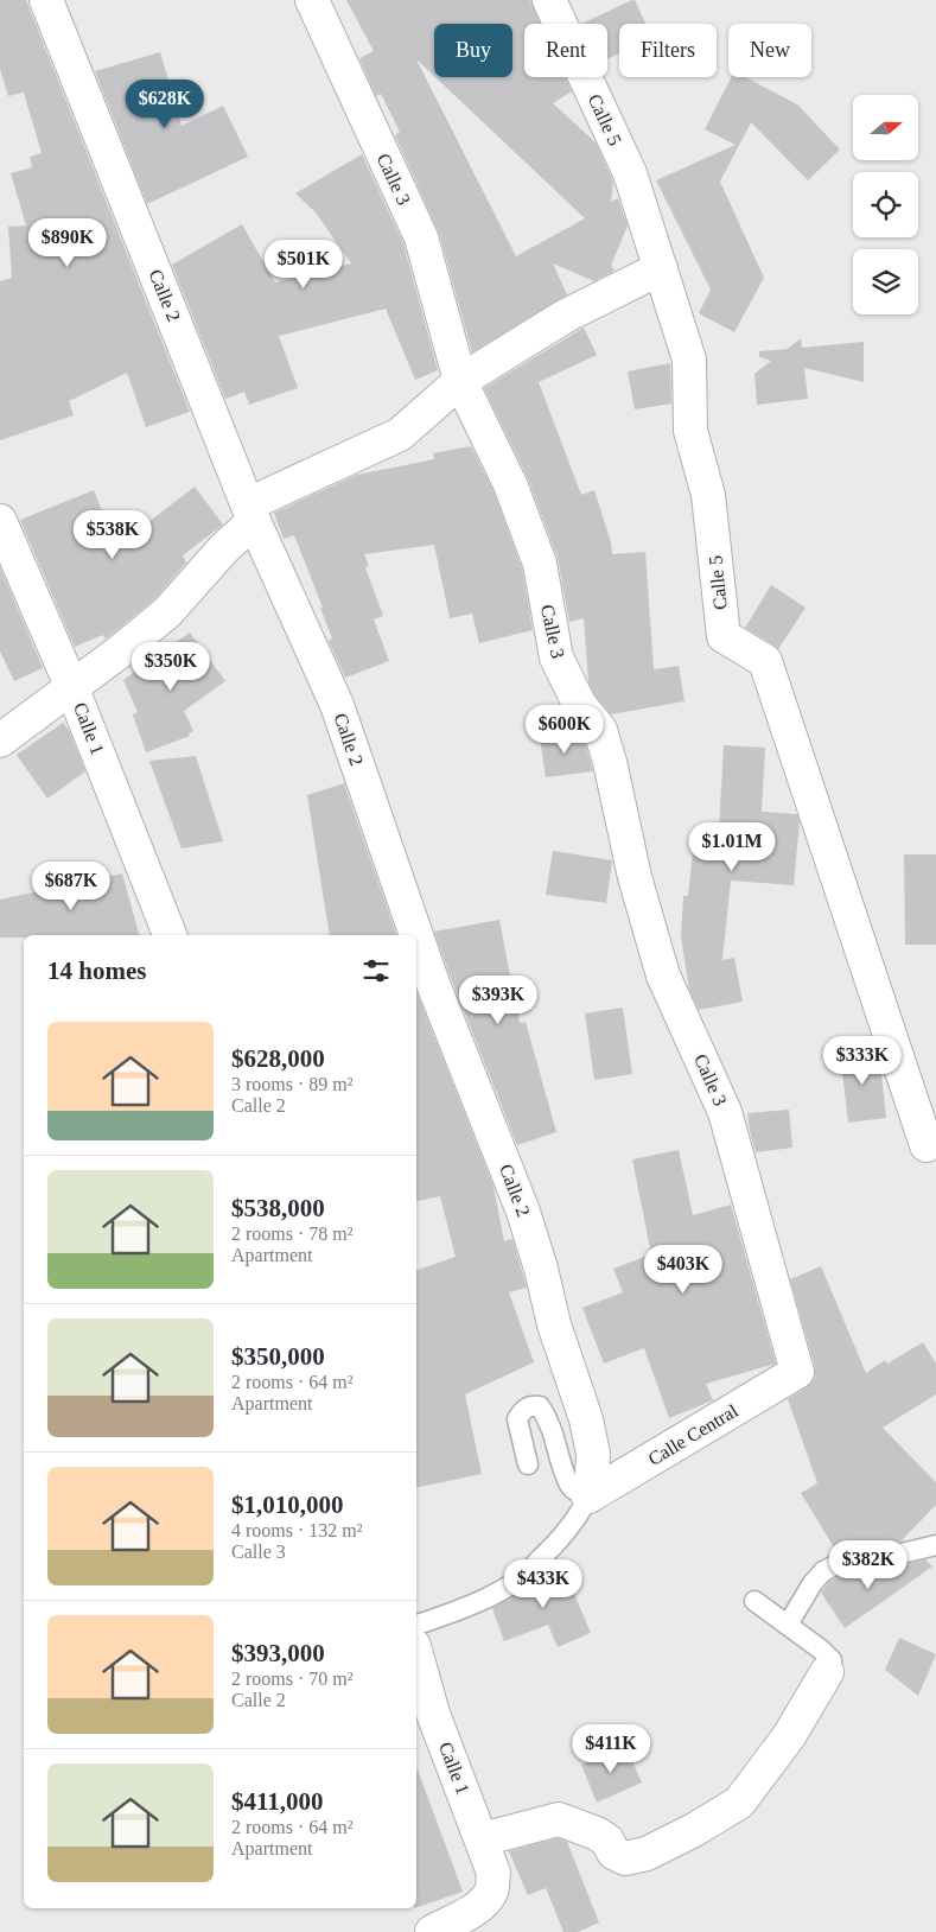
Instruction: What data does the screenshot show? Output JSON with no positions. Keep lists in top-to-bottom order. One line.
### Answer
{"streets":{"street":["Calle 5","Calle 3","Calle 2","Calle 1","Calle Central"]},"crossings":[["Calle 3","Calle Central"],["Calle 2","Calle Central"]],"north":"right","page":{"chip":["Buy","Rent","Filters","New"],"price":["$628K","$890K","$501K","$538K","$350K","$600K","$1.01M","$687K","$393K","$333K","$403K","$382K","$433K","$411K"],"heading":"14 homes","list":[{"name":"$628,000","note":"3 rooms · 89 m² · Calle 2"},{"name":"$538,000","note":"2 rooms · 78 m² · Apartment"},{"name":"$350,000","note":"2 rooms · 64 m² · Apartment"},{"name":"$1,010,000","note":"4 rooms · 132 m² · Calle 3"},{"name":"$393,000","note":"2 rooms · 70 m² · Calle 2"},{"name":"$411,000","note":"2 rooms · 64 m² · Apartment"}]}}
